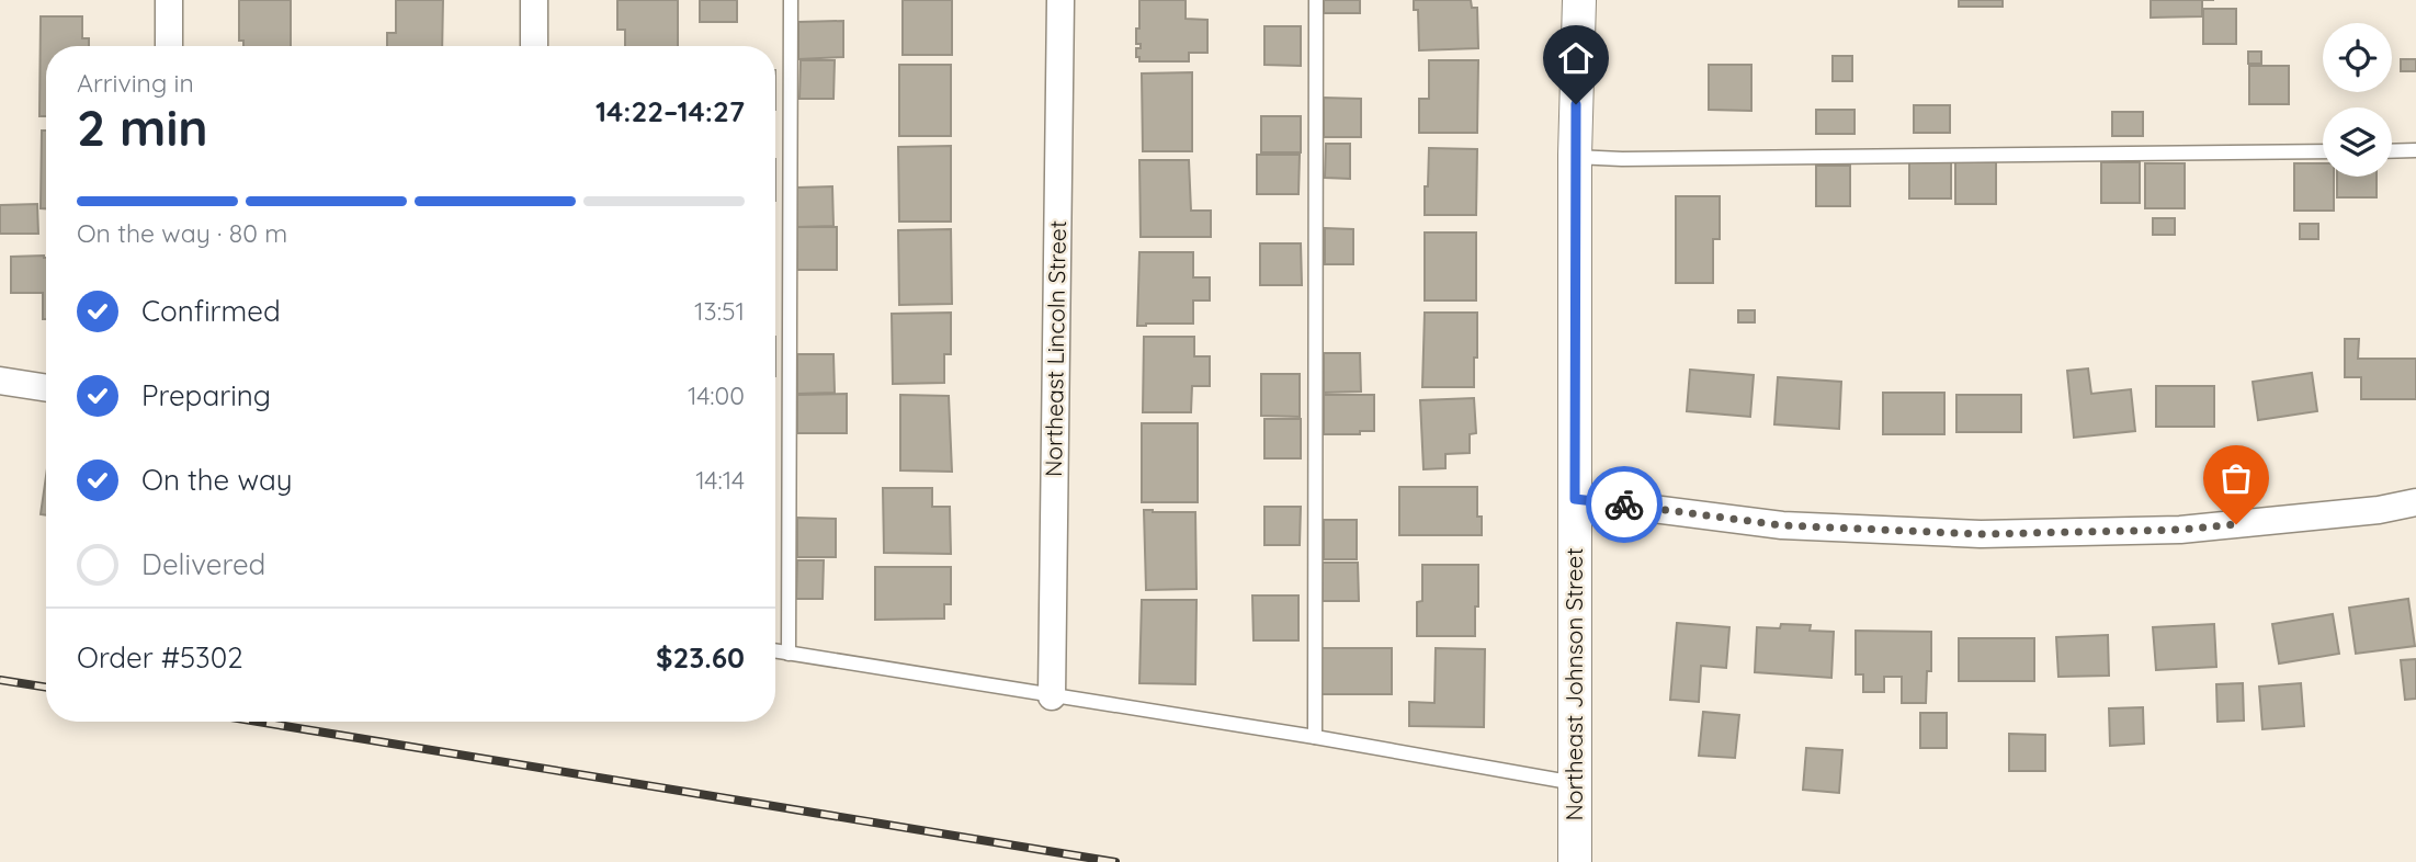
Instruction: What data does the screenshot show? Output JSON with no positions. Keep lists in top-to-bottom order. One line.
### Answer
{"streets":{"street":["Northeast Lincoln Street","Northeast Johnson Street"]},"page":{"heading":["2 min","Arriving in","14:22–14:27"],"panel":["Order #5302","$23.60"],"bar":"On the way · 80 m","list":[["Confirmed","13:51"],["Preparing","14:00"],["On the way","14:14"],"Delivered"]}}
